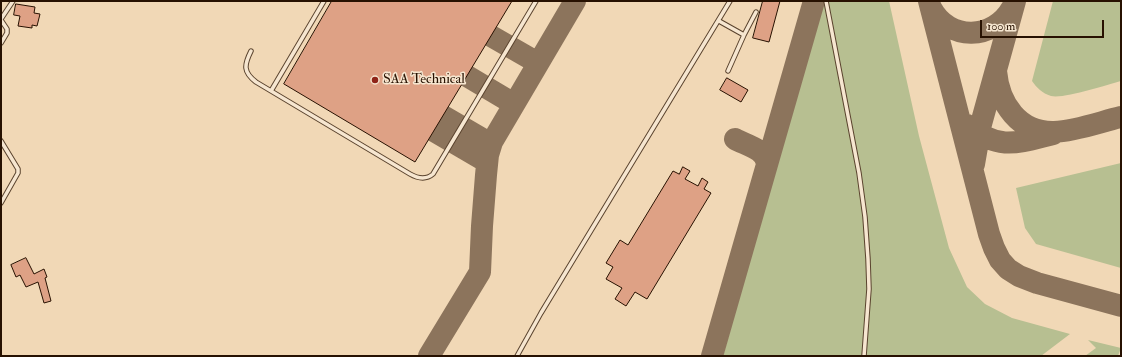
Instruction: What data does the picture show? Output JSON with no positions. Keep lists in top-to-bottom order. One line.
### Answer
{"places":["SAA Technical"],"scale_bar":"100 m"}
